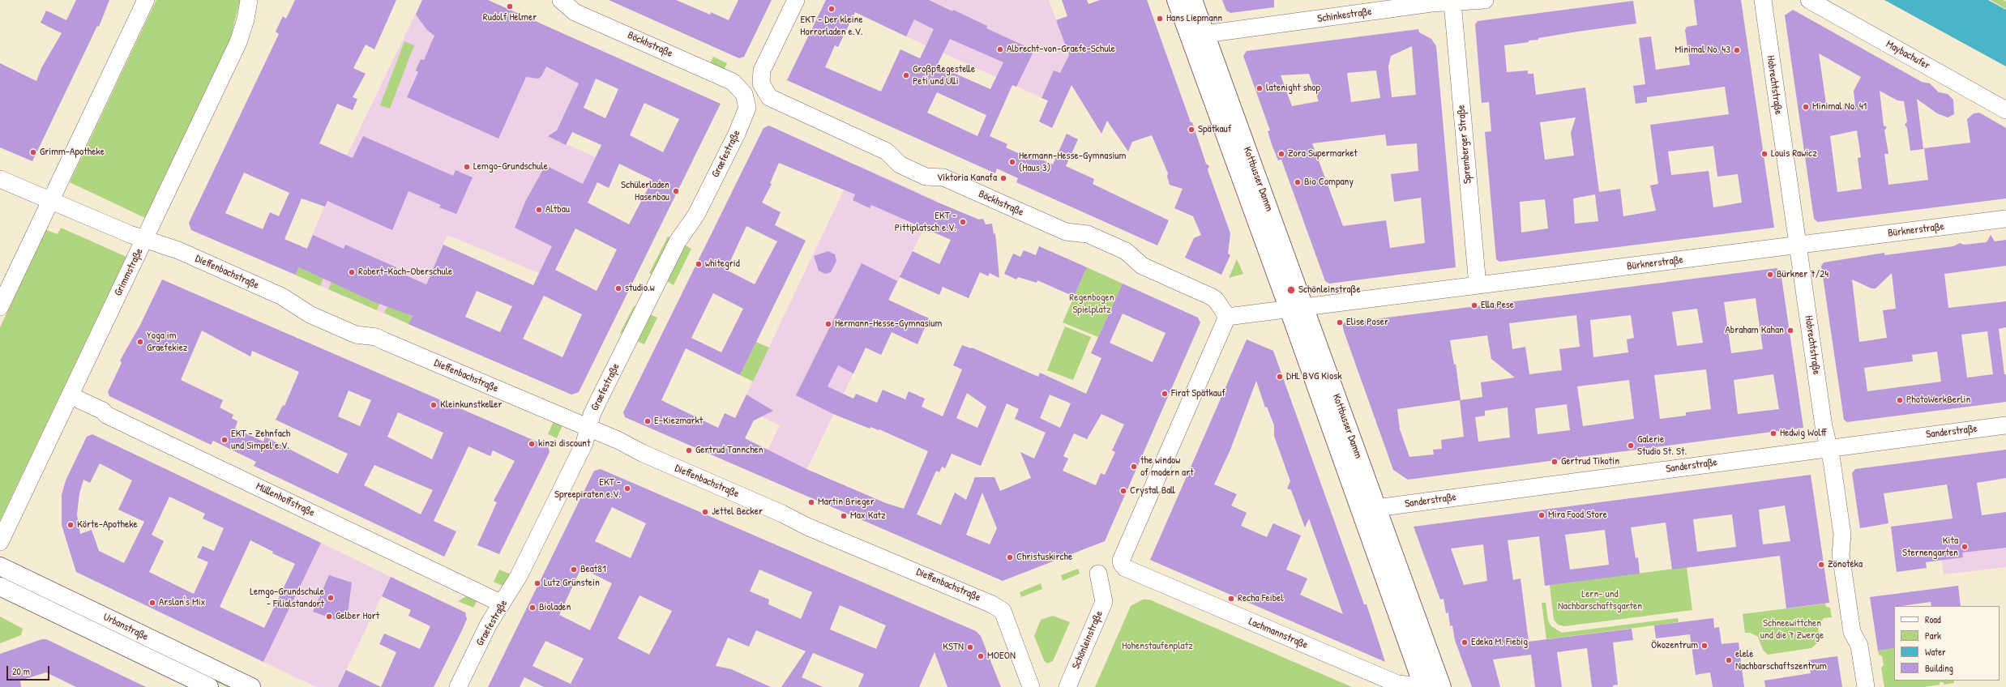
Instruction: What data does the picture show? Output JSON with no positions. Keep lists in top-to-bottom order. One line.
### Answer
{"streets":{"main road":["Kottbusser Damm","Urbanstraße"],"street":["Schinkestraße","Böckhstraße","Maybachufer","Hobrechtstraße","Spremberger Straße","Graefestraße","Bürknerstraße","Grimmstraße","Dieffenbachstraße","Sanderstraße","Müllenhoffstraße","Lachmannstraße","Schönleinstraße"]},"crossings":[["Schinkestraße","Spremberger Straße"],["Schinkestraße","Kottbusser Damm"],["Böckhstraße","Graefestraße"],["Böckhstraße","Lachmannstraße"],["Hobrechtstraße","Bürknerstraße"],["Hobrechtstraße","Sanderstraße"],["Spremberger Straße","Bürknerstraße"],["Graefestraße","Dieffenbachstraße"],["Graefestraße","Müllenhoffstraße"],["Kottbusser Damm","Bürknerstraße"],["Kottbusser Damm","Sanderstraße"],["Kottbusser Damm","Lachmannstraße"],["Grimmstraße","Dieffenbachstraße"],["Grimmstraße","Müllenhoffstraße"]],"parks":["Regenbogen Spielplatz","Lern- und Nachbarschaftsgarten","Schneewittchen und die 7 Zwerge","Hohenstaufenplatz"],"places":["Rudolf Helmer","EKT - Der kleine Horrorladen e.V.","Hans Liepmann","Albrecht-von-Graefe-Schule","Minimal No. 43","Großpflegestelle Peti und Ulli","latenight shop","Minimal No. 41","Spätkauf","Grimm-Apotheke","Zora Supermarket","Louis Rawicz","Hermann-Hesse-Gymnasium (Haus 3)","Lemgo-Grundschule","Viktoria Kanafa","Bio Company","Schülerladen Hasenbau","Altbau","EKT - Pittiplatsch e.V.","whitegrid","Robert-Koch-Oberschule","Bürkner 7/24","studio.w","Schönleinstraße","Ella Pese","Elise Poser","Hermann-Hesse-Gymnasium","Abraham Kahan","Yoga im Graefekiez","DHL BVG Kiosk","Firat Spätkauf","PhotoWerkBerlin","Kleinkunstkeller","E-Kiezmarkt","Hedwig Wolff","EKT - Zehnfach und Simpel e.V.","kinzi discount","Galerie Studio St. St.","Gertrud Tannchen","Gertrud Tikotin","the window of modern art","EKT - Spreepiraten e.V.","Crystal Ball","Martin Brieger","Jettel Becker","Mira Food Store","Max Katz","Körte-Apotheke","Kita Sternengarten","Christuskirche","Zönotéka","Beat81","Lutz Grünstein","Lemgo-Grundschule - Filialstandort","Recha Feibel","Arslan's Mix","Bioladen","Gelber Hort","Edeka M. Fiebig","Ökozentrum","KSTN","MOEON","elele Nachbarschaftszentrum"],"legend":["Road","Park","Water","Building"],"scale_bar":"20 m"}
